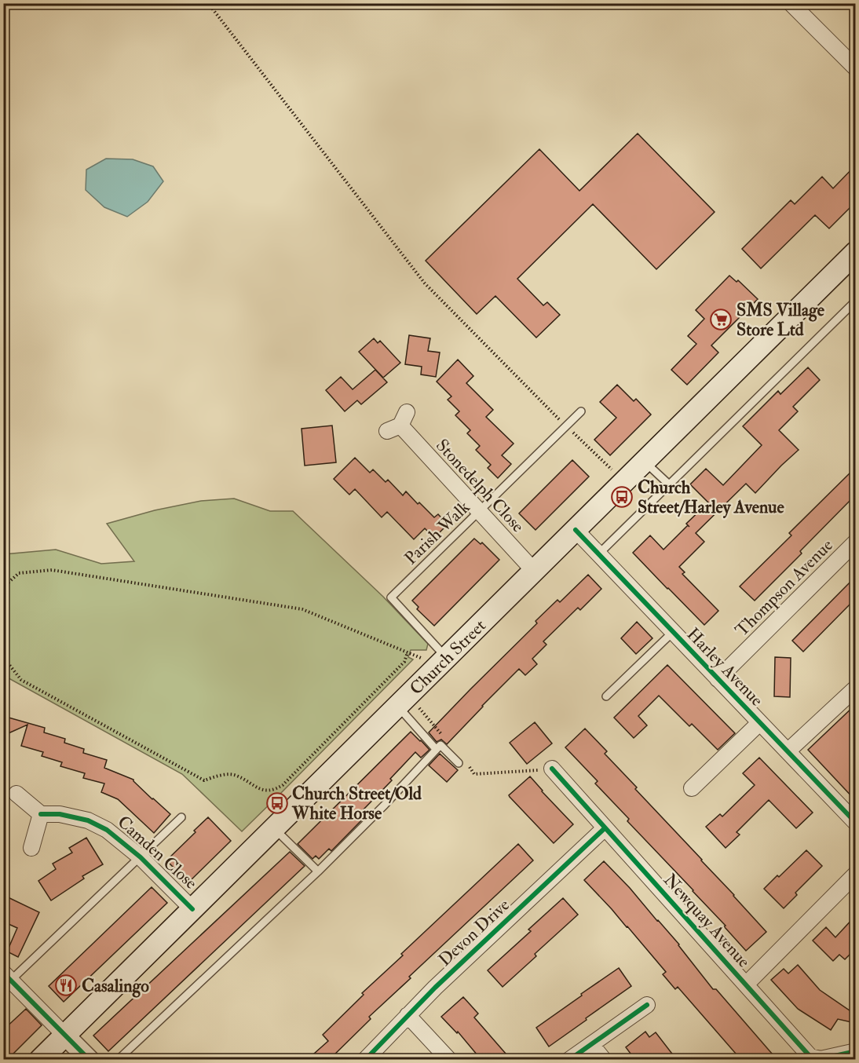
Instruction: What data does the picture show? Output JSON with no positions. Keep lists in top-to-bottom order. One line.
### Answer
{"streets":{"main road":["Church Street"],"street":["Stonedelph Close","Thompson Avenue","Harley Avenue","Camden Close","Newquay Avenue","Devon Drive"],"lane":["Parish Walk"]},"crossings":[["Stonedelph Close","Parish Walk"],["Stonedelph Close","Church Street"],["Parish Walk","Church Street"],["Thompson Avenue","Harley Avenue"],["Church Street","Harley Avenue"],["Church Street","Camden Close"],["Newquay Avenue","Devon Drive"]],"places":{"supermarket":["SMS Village Store Ltd"],"bus stop":["Church Street/Harley Avenue","Church Street/Old White Horse"],"restaurant":["Casalingo"]}}
